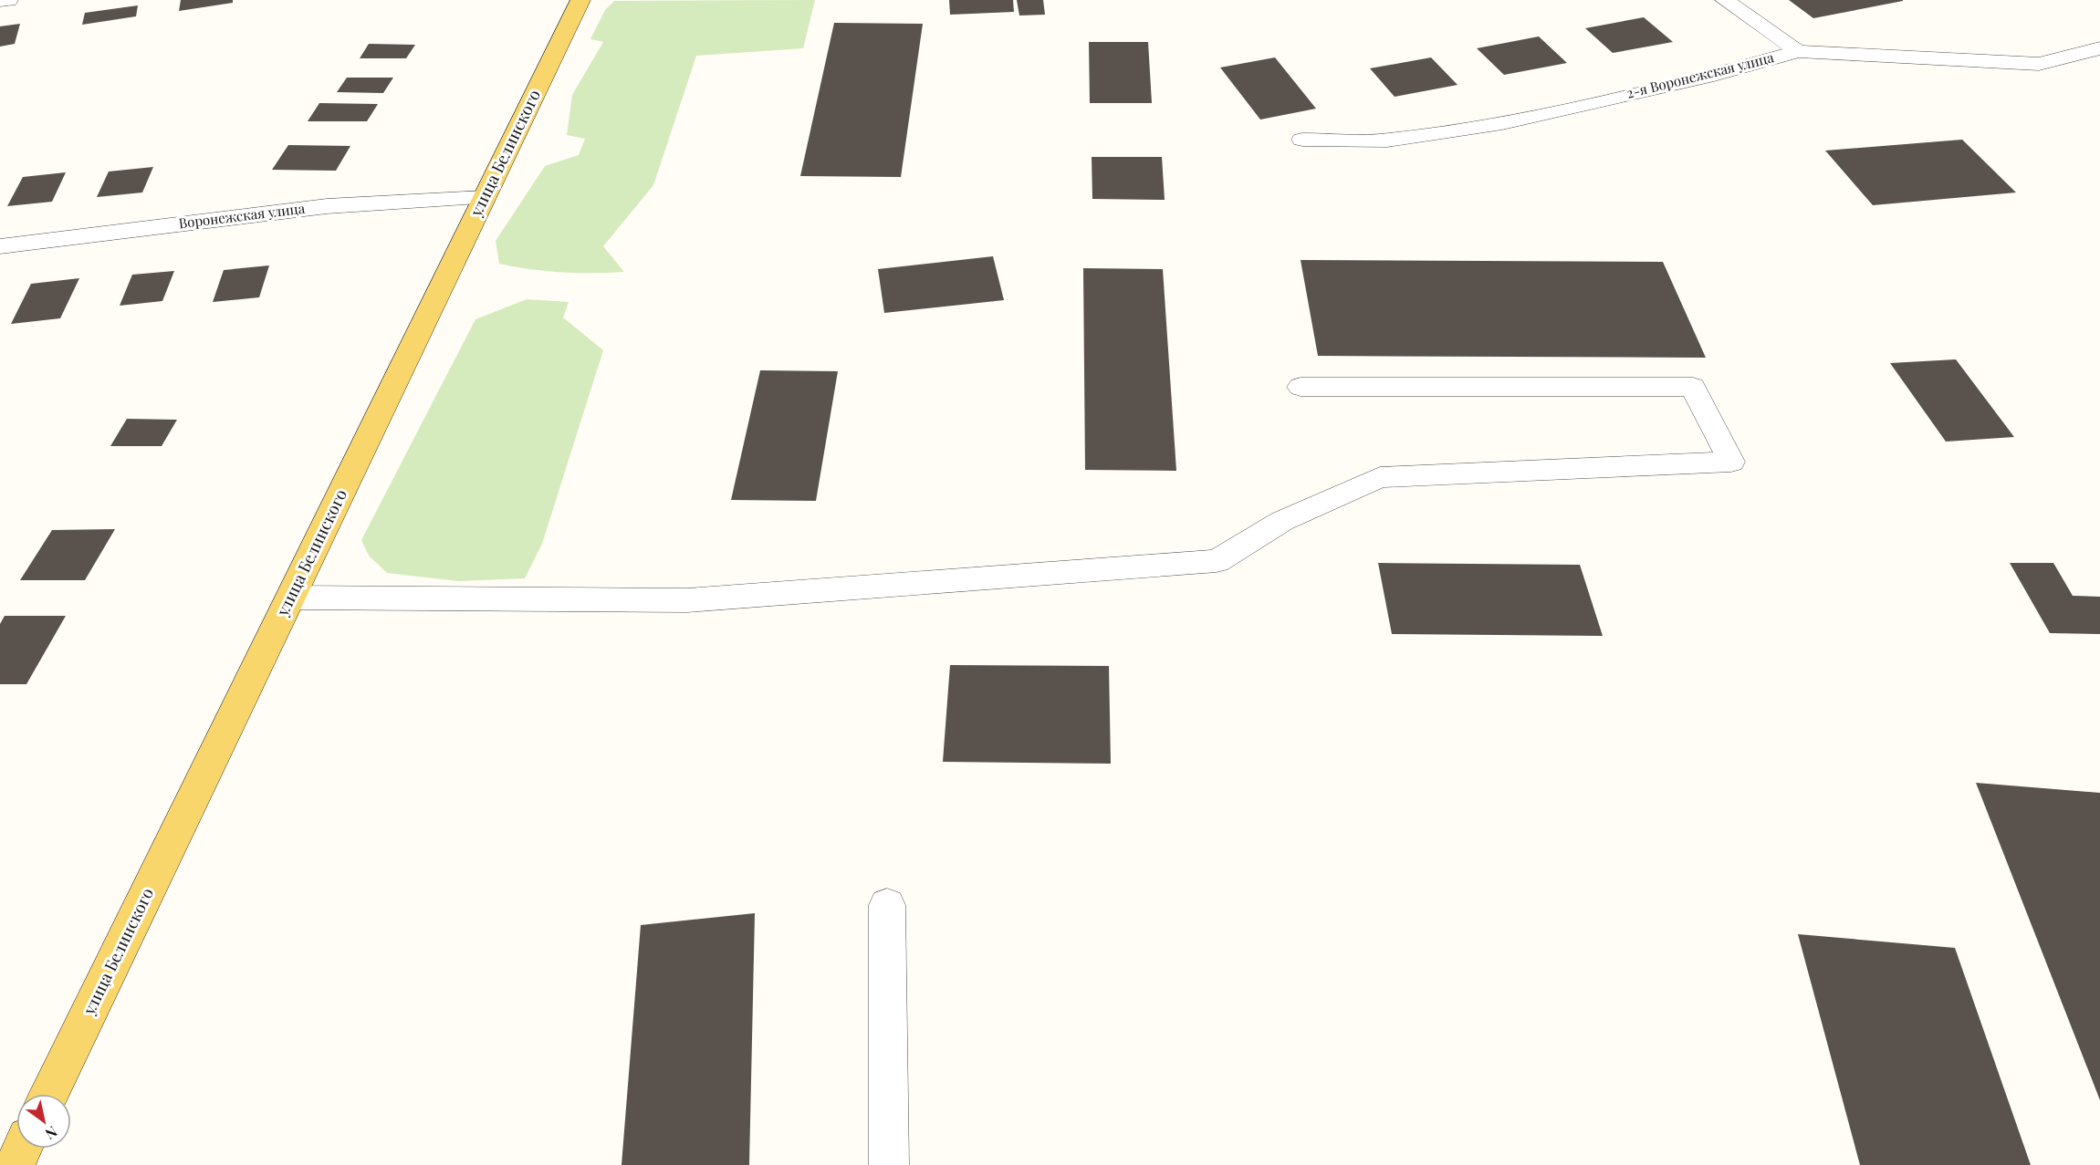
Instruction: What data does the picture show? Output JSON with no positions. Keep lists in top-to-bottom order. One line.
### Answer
{"streets":{"main road":["улица Белинского"],"street":["2-я Воронежская улица","Воронежская улица"]},"crossings":[["улица Белинского","Воронежская улица"]],"north":"bottom right"}
